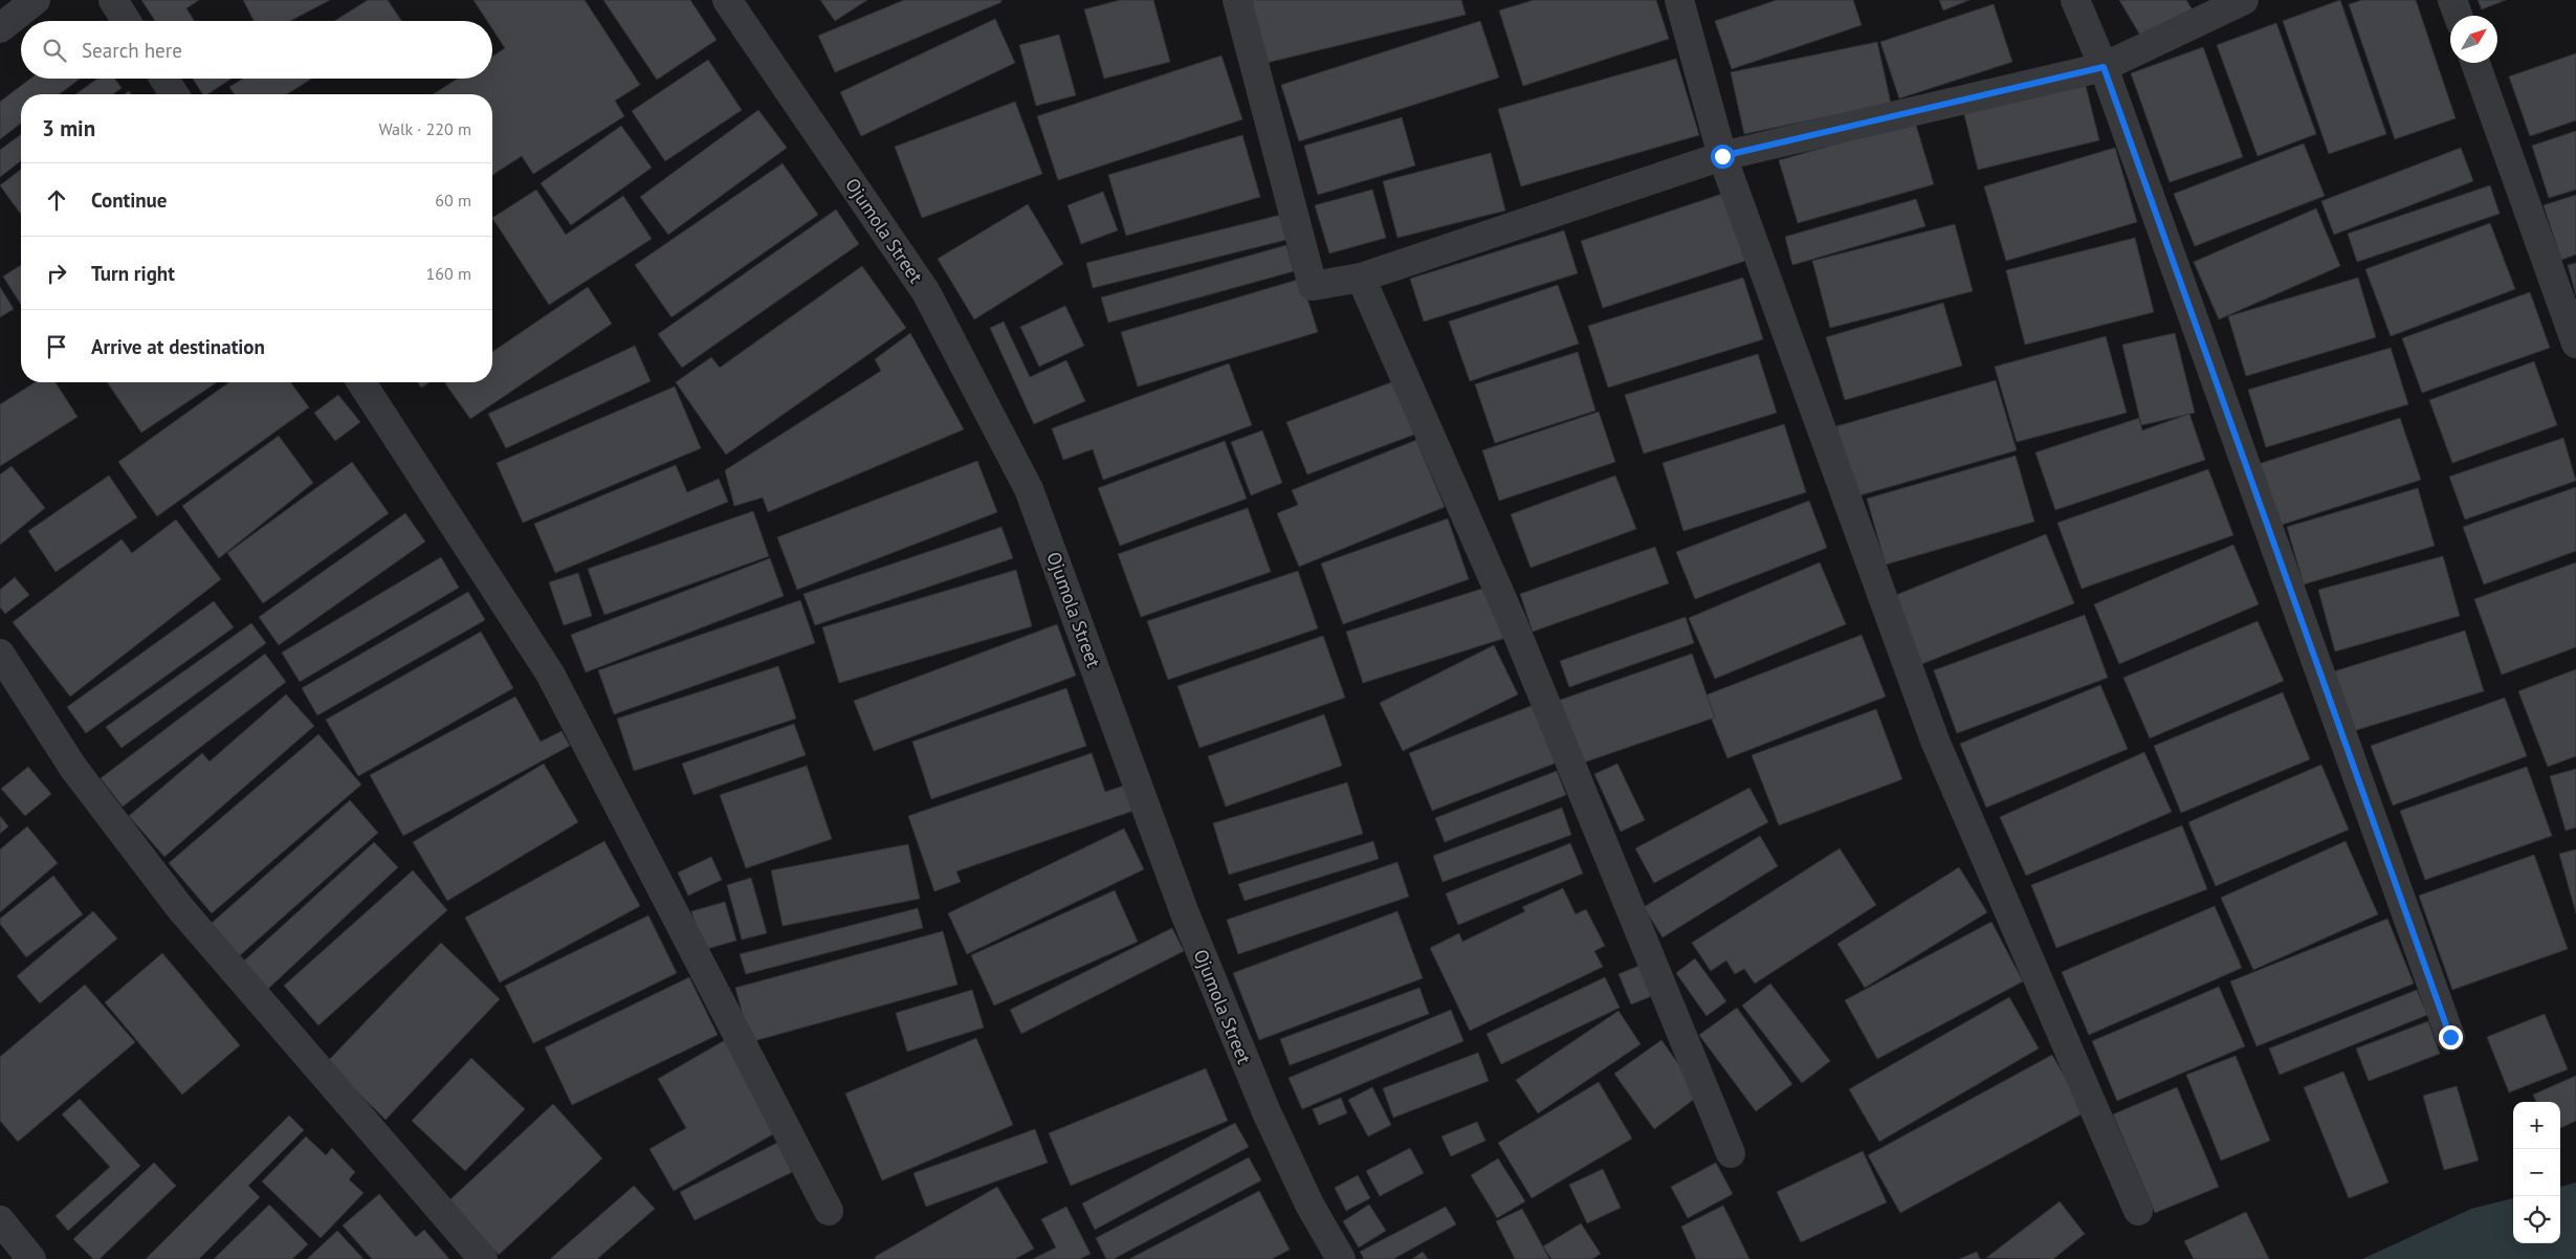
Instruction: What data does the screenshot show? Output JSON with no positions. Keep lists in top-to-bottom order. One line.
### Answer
{"streets":{"street":["Ojumola Street"]},"north":"top right","page":{"search":"Search here","heading":["3 min","Walk · 220 m"],"list":[["Continue","60 m"],["Turn right","160 m"],"Arrive at destination"],"map_buttons":["+","−"]}}
